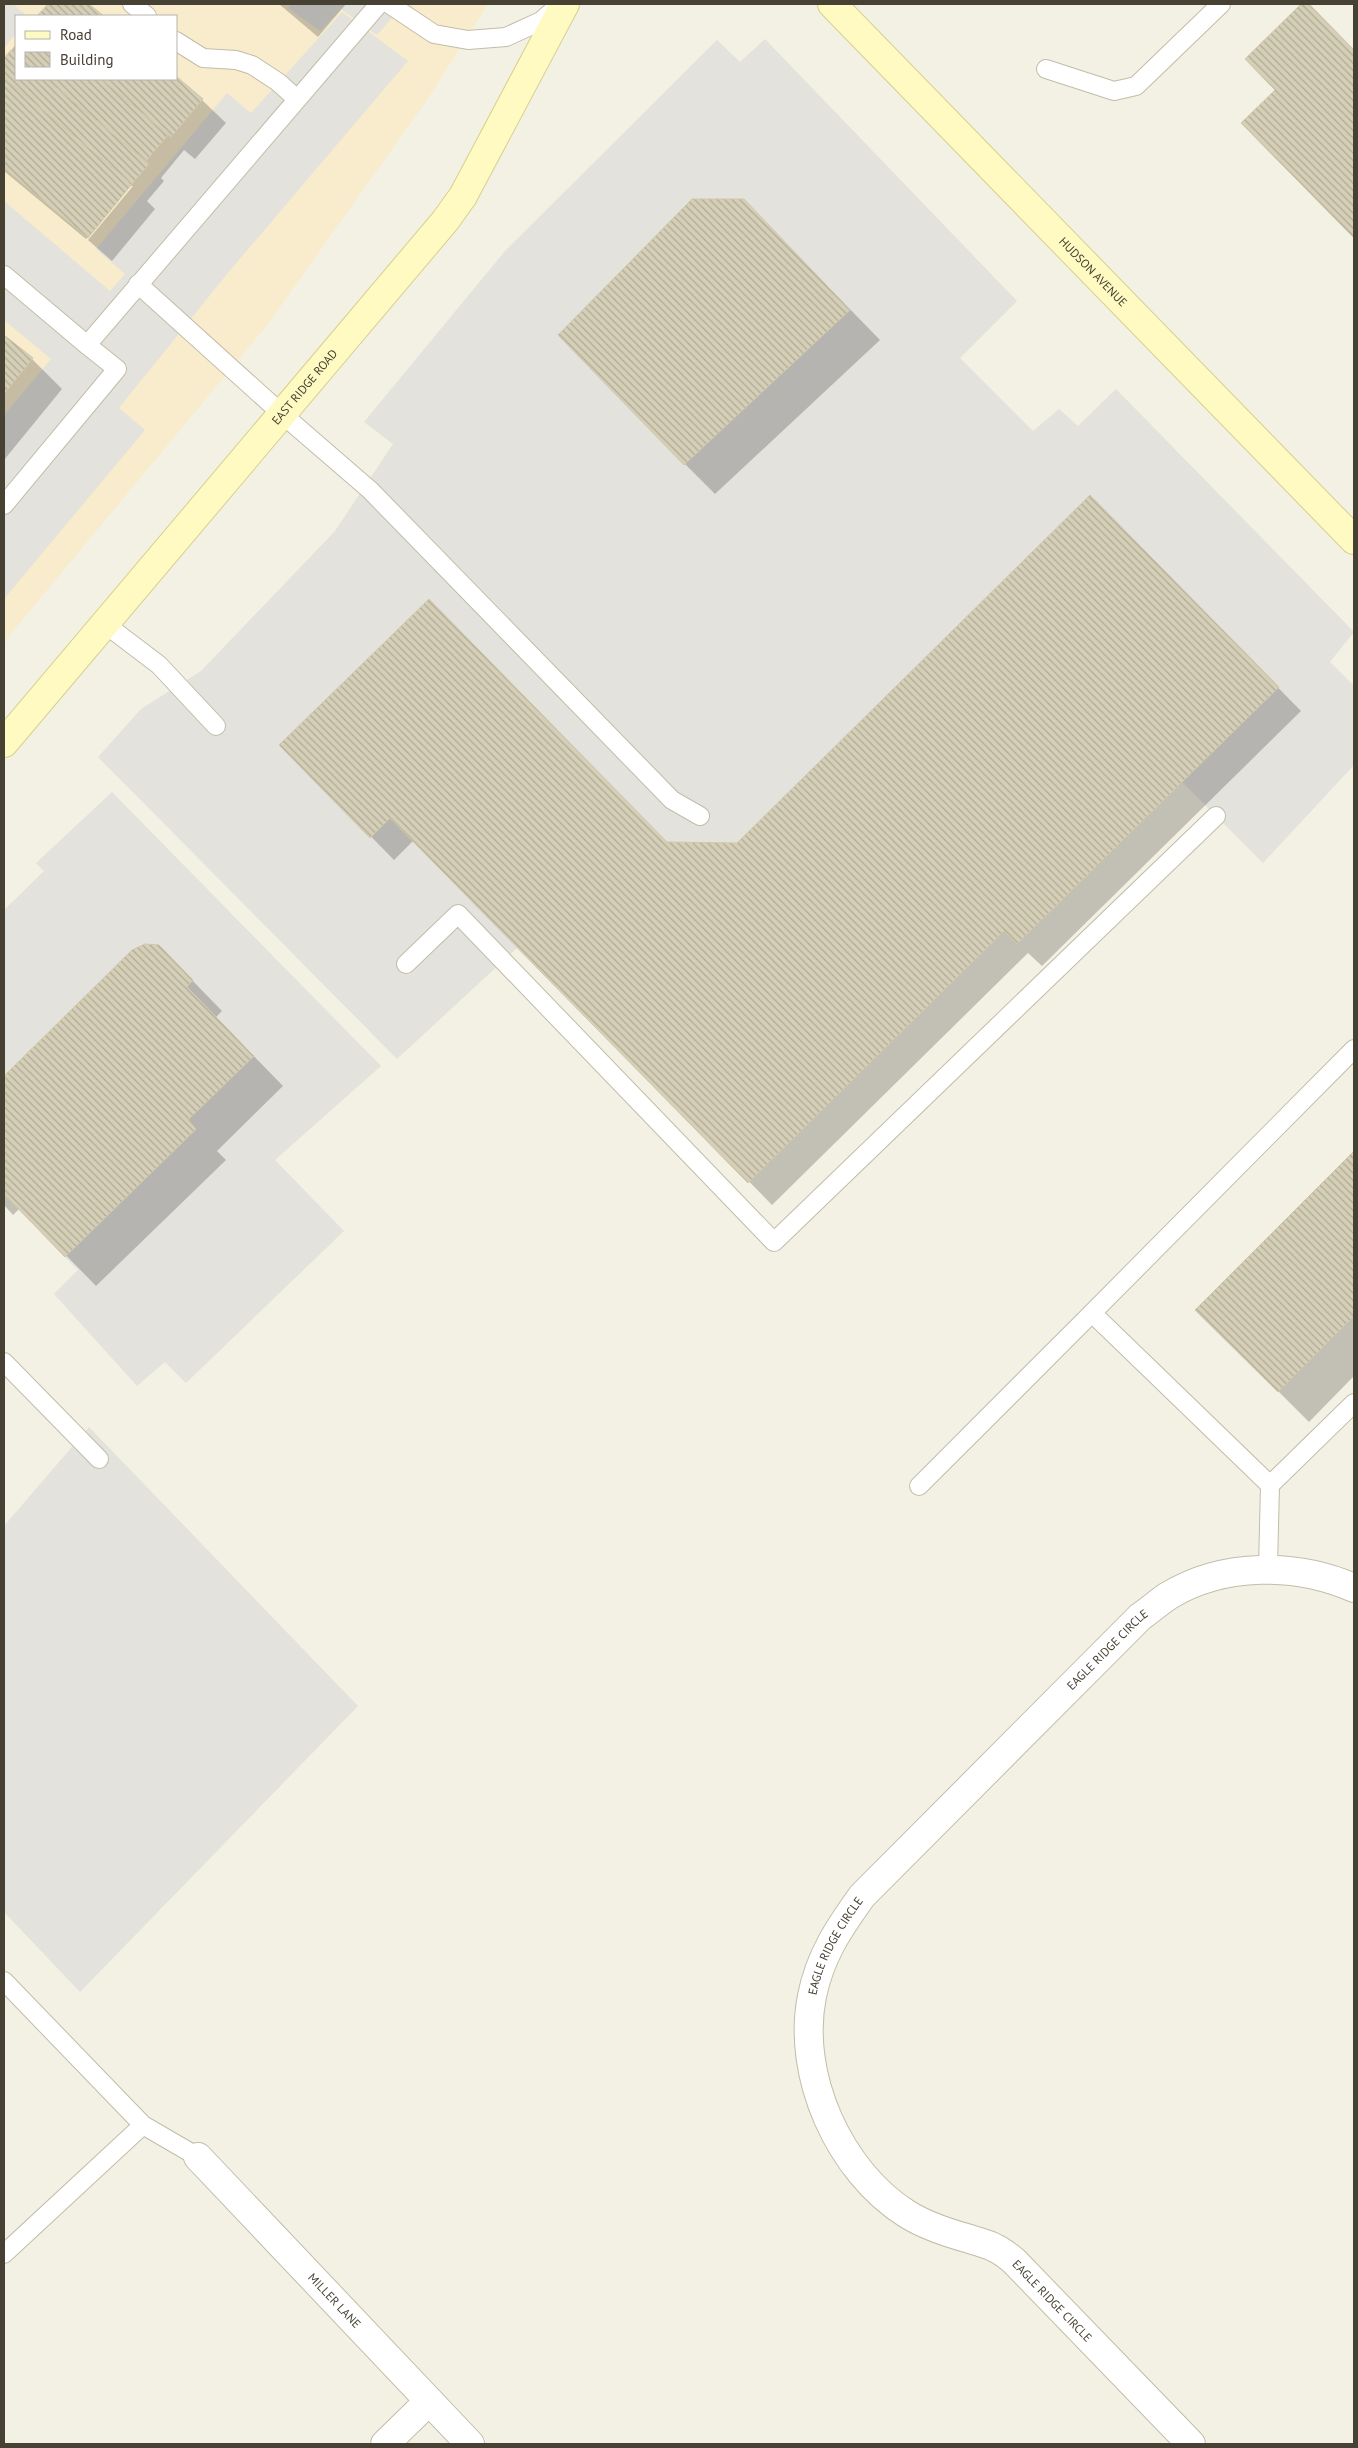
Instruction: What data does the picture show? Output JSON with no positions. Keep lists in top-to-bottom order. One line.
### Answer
{"streets":{"main road":["HUDSON AVENUE","EAST RIDGE ROAD"],"street":["EAGLE RIDGE CIRCLE","MILLER LANE"]},"legend":["Road","Building"]}
